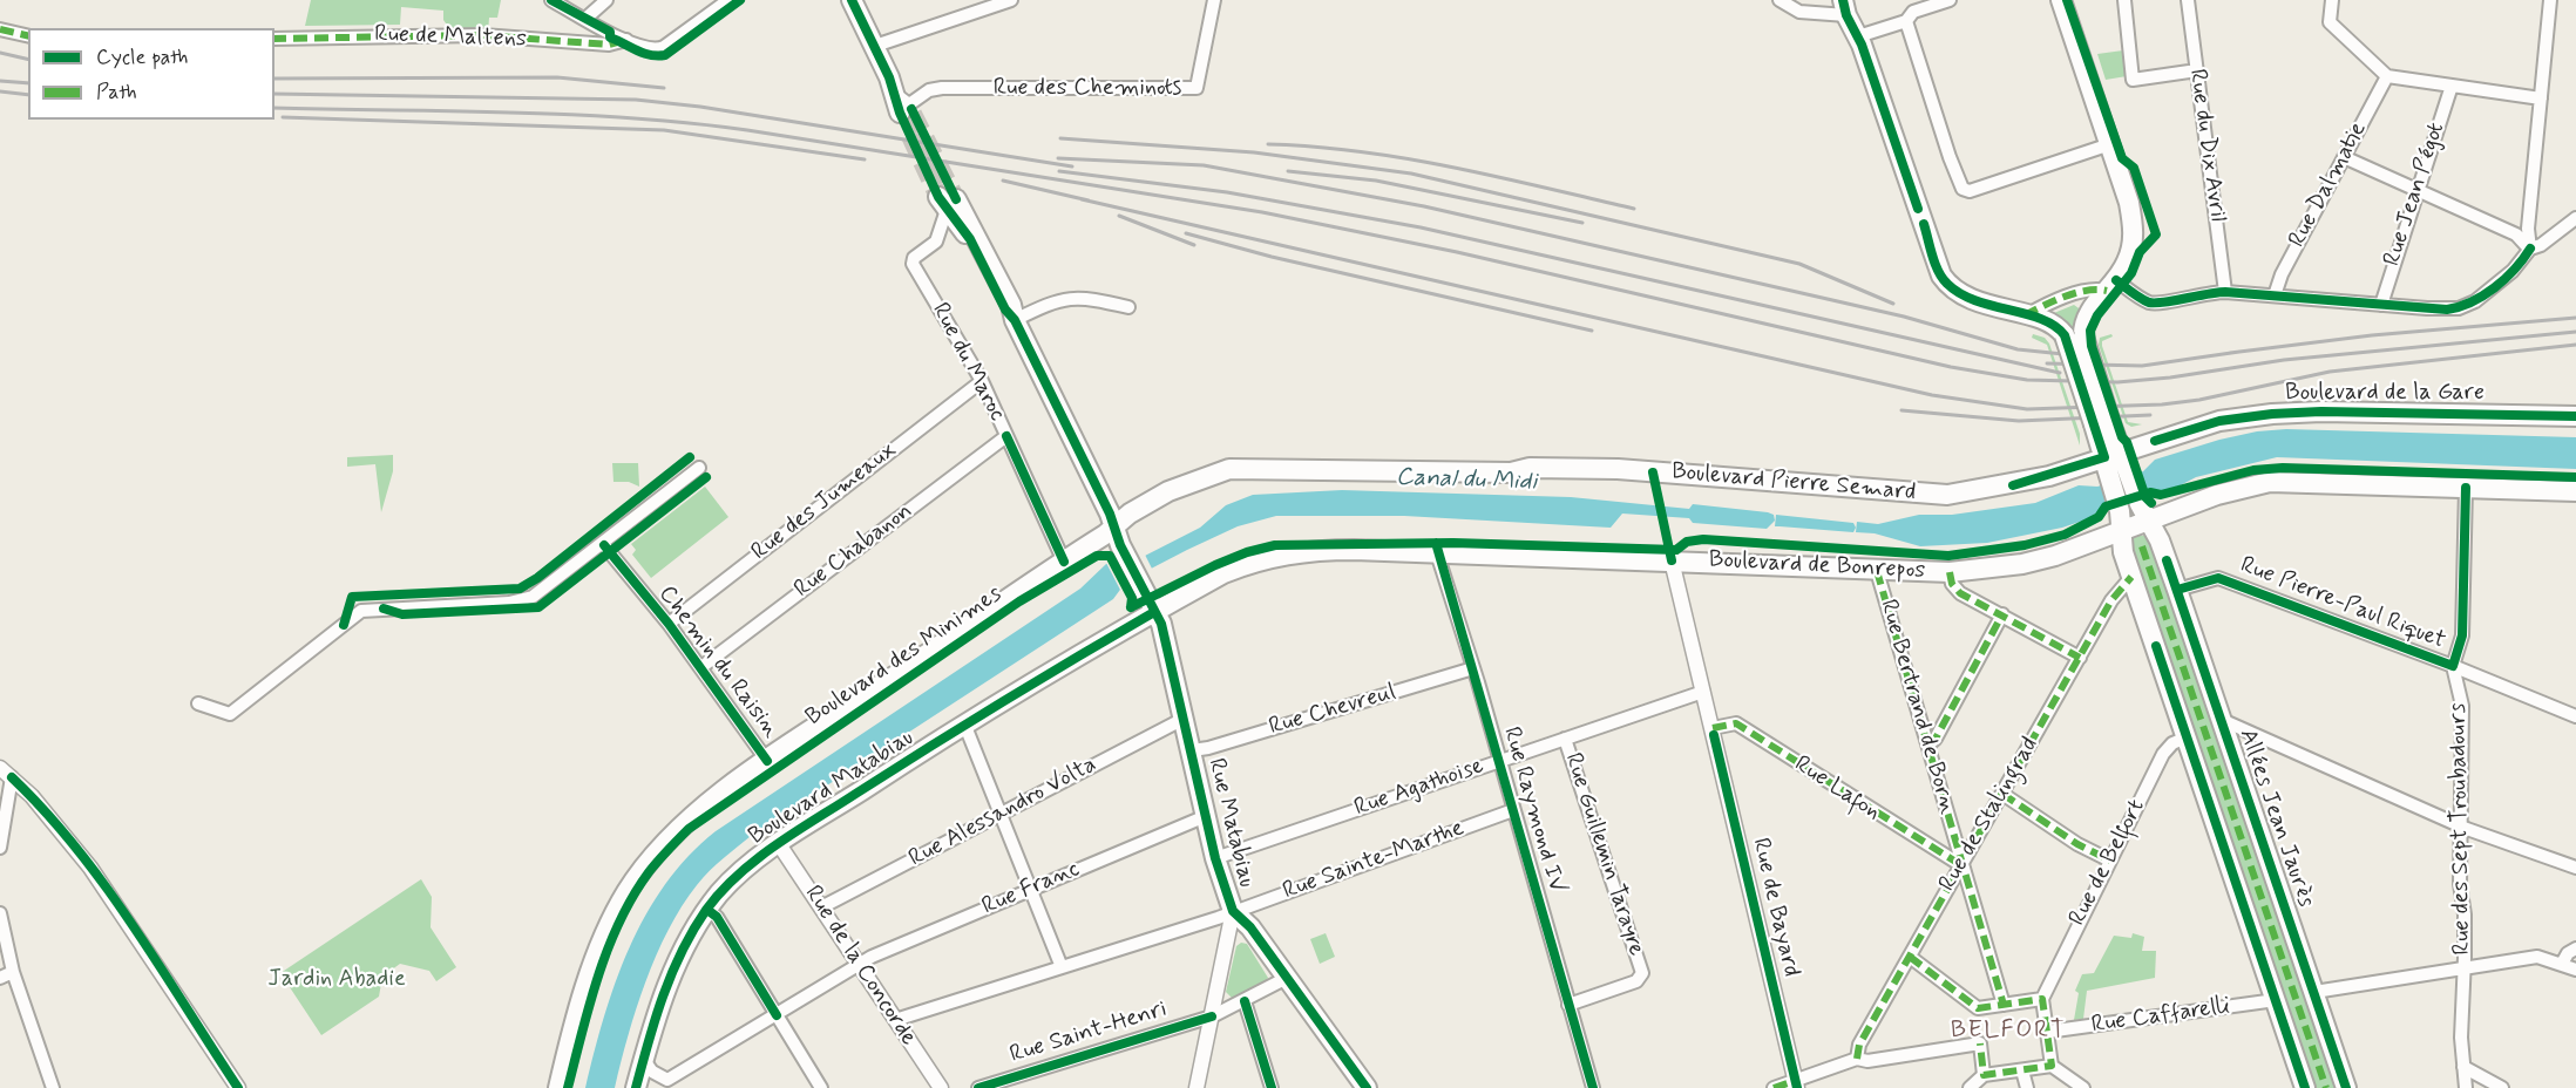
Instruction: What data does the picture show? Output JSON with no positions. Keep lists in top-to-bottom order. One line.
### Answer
{"streets":{"main road":["Boulevard de la Gare","Boulevard Pierre Semard","Boulevard de Bonrepos","Boulevard des Minimes","Boulevard Matabiau","Allées Jean Jaurès","Rue Matabiau"],"street":["Rue de Maltens","Rue des Cheminots","Rue du Dix Avril","Rue Dalmatie","Rue Jean Pégot","Rue du Maroc","Rue des Jumeaux","Rue Chabanon","Rue Pierre-Paul Riquet","Chemin du Raisin","Rue Bertrand de Born","Rue Chevreul","Rue Agathoise","Rue Lafon","Rue Raymond IV","Rue Alessandro Volta","Rue de Stalingrad","Rue des Sept Troubadours","Rue Guillemin Tarayre","Rue Sainte-Marthe","Rue de Belfort","Rue Franc","Rue de Bayard","Rue de la Concorde","Rue Caffarelli","Rue Saint-Henri"]},"crossings":[["Rue du Maroc","Rue des Jumeaux"],["Rue du Maroc","Rue Chabanon"],["Rue du Maroc","Boulevard des Minimes"],["Rue du Maroc","Rue Matabiau"],["Boulevard de la Gare","Boulevard Pierre Semard"],["Boulevard de la Gare","Allées Jean Jaurès"],["Boulevard Pierre Semard","Boulevard des Minimes"],["Boulevard Pierre Semard","Allées Jean Jaurès"],["Boulevard Pierre Semard","Rue Matabiau"],["Rue des Jumeaux","Chemin du Raisin"],["Rue Chabanon","Chemin du Raisin"],["Boulevard de Bonrepos","Rue Bertrand de Born"],["Boulevard de Bonrepos","Boulevard Matabiau"],["Boulevard de Bonrepos","Rue Raymond IV"],["Boulevard de Bonrepos","Allées Jean Jaurès"],["Boulevard de Bonrepos","Rue Matabiau"],["Boulevard de Bonrepos","Rue des Sept Troubadours"],["Boulevard de Bonrepos","Rue de Bayard"],["Rue Pierre-Paul Riquet","Allées Jean Jaurès"],["Rue Pierre-Paul Riquet","Rue des Sept Troubadours"],["Boulevard des Minimes","Chemin du Raisin"],["Boulevard des Minimes","Rue Matabiau"],["Rue Bertrand de Born","Rue Lafon"],["Rue Bertrand de Born","Rue de Stalingrad"],["Rue Chevreul","Rue Raymond IV"],["Rue Chevreul","Rue Matabiau"],["Boulevard Matabiau","Rue Matabiau"],["Boulevard Matabiau","Rue de la Concorde"],["Rue Agathoise","Rue Raymond IV"],["Rue Agathoise","Rue Matabiau"],["Rue Agathoise","Rue Guillemin Tarayre"],["Rue Agathoise","Rue de Bayard"],["Rue Lafon","Rue de Stalingrad"],["Rue Lafon","Rue de Bayard"],["Rue Raymond IV","Rue Guillemin Tarayre"],["Rue Raymond IV","Rue Sainte-Marthe"],["Rue Alessandro Volta","Rue Matabiau"],["Rue Alessandro Volta","Rue de la Concorde"],["Rue Matabiau","Rue Sainte-Marthe"],["Rue Matabiau","Rue Franc"],["Rue Matabiau","Rue Saint-Henri"],["Rue Sainte-Marthe","Rue de la Concorde"],["Rue Franc","Rue de la Concorde"]],"districts":["BELFORT"],"water":["Canal du Midi"],"parks":["Jardin Abadie"],"legend":["Cycle path","Path"]}
